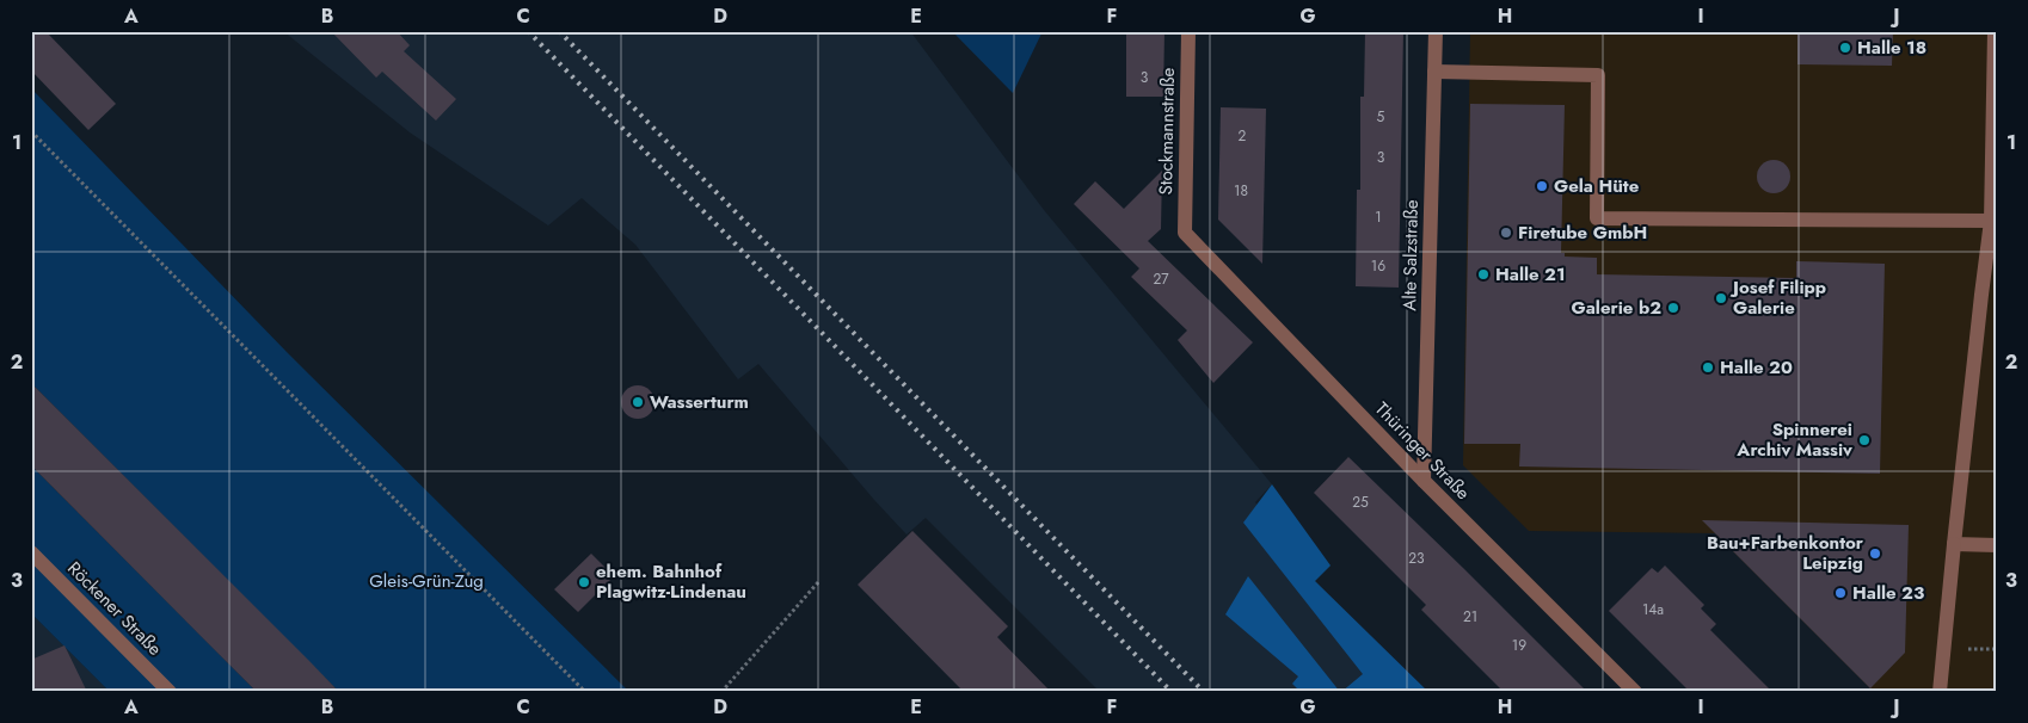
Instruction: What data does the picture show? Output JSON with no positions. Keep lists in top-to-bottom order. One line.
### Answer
{"streets":{"street":["Stockmannstraße","Alte Salzstraße","Thüringer Straße","Röckener Straße"]},"crossings":[["Stockmannstraße","Thüringer Straße"],["Alte Salzstraße","Thüringer Straße"]],"parks":["Gleis-Grün-Zug"],"places":["Halle 18","Gela Hüte","Firetube GmbH","Halle 21","Josef Filipp Galerie","Galerie b2","Halle 20","Wasserturm","Spinnerei Archiv Massiv","Bau+Farbenkontor Leipzig","ehem. Bahnhof Plagwitz-Lindenau","Halle 23"],"house_numbers":["3","5","2","3","18","1","16","27","25","23","14a","21","19"],"grid":{"columns":["A","B","C","D","E","F","G","H","I","J"],"rows":["1","2","3"]}}
